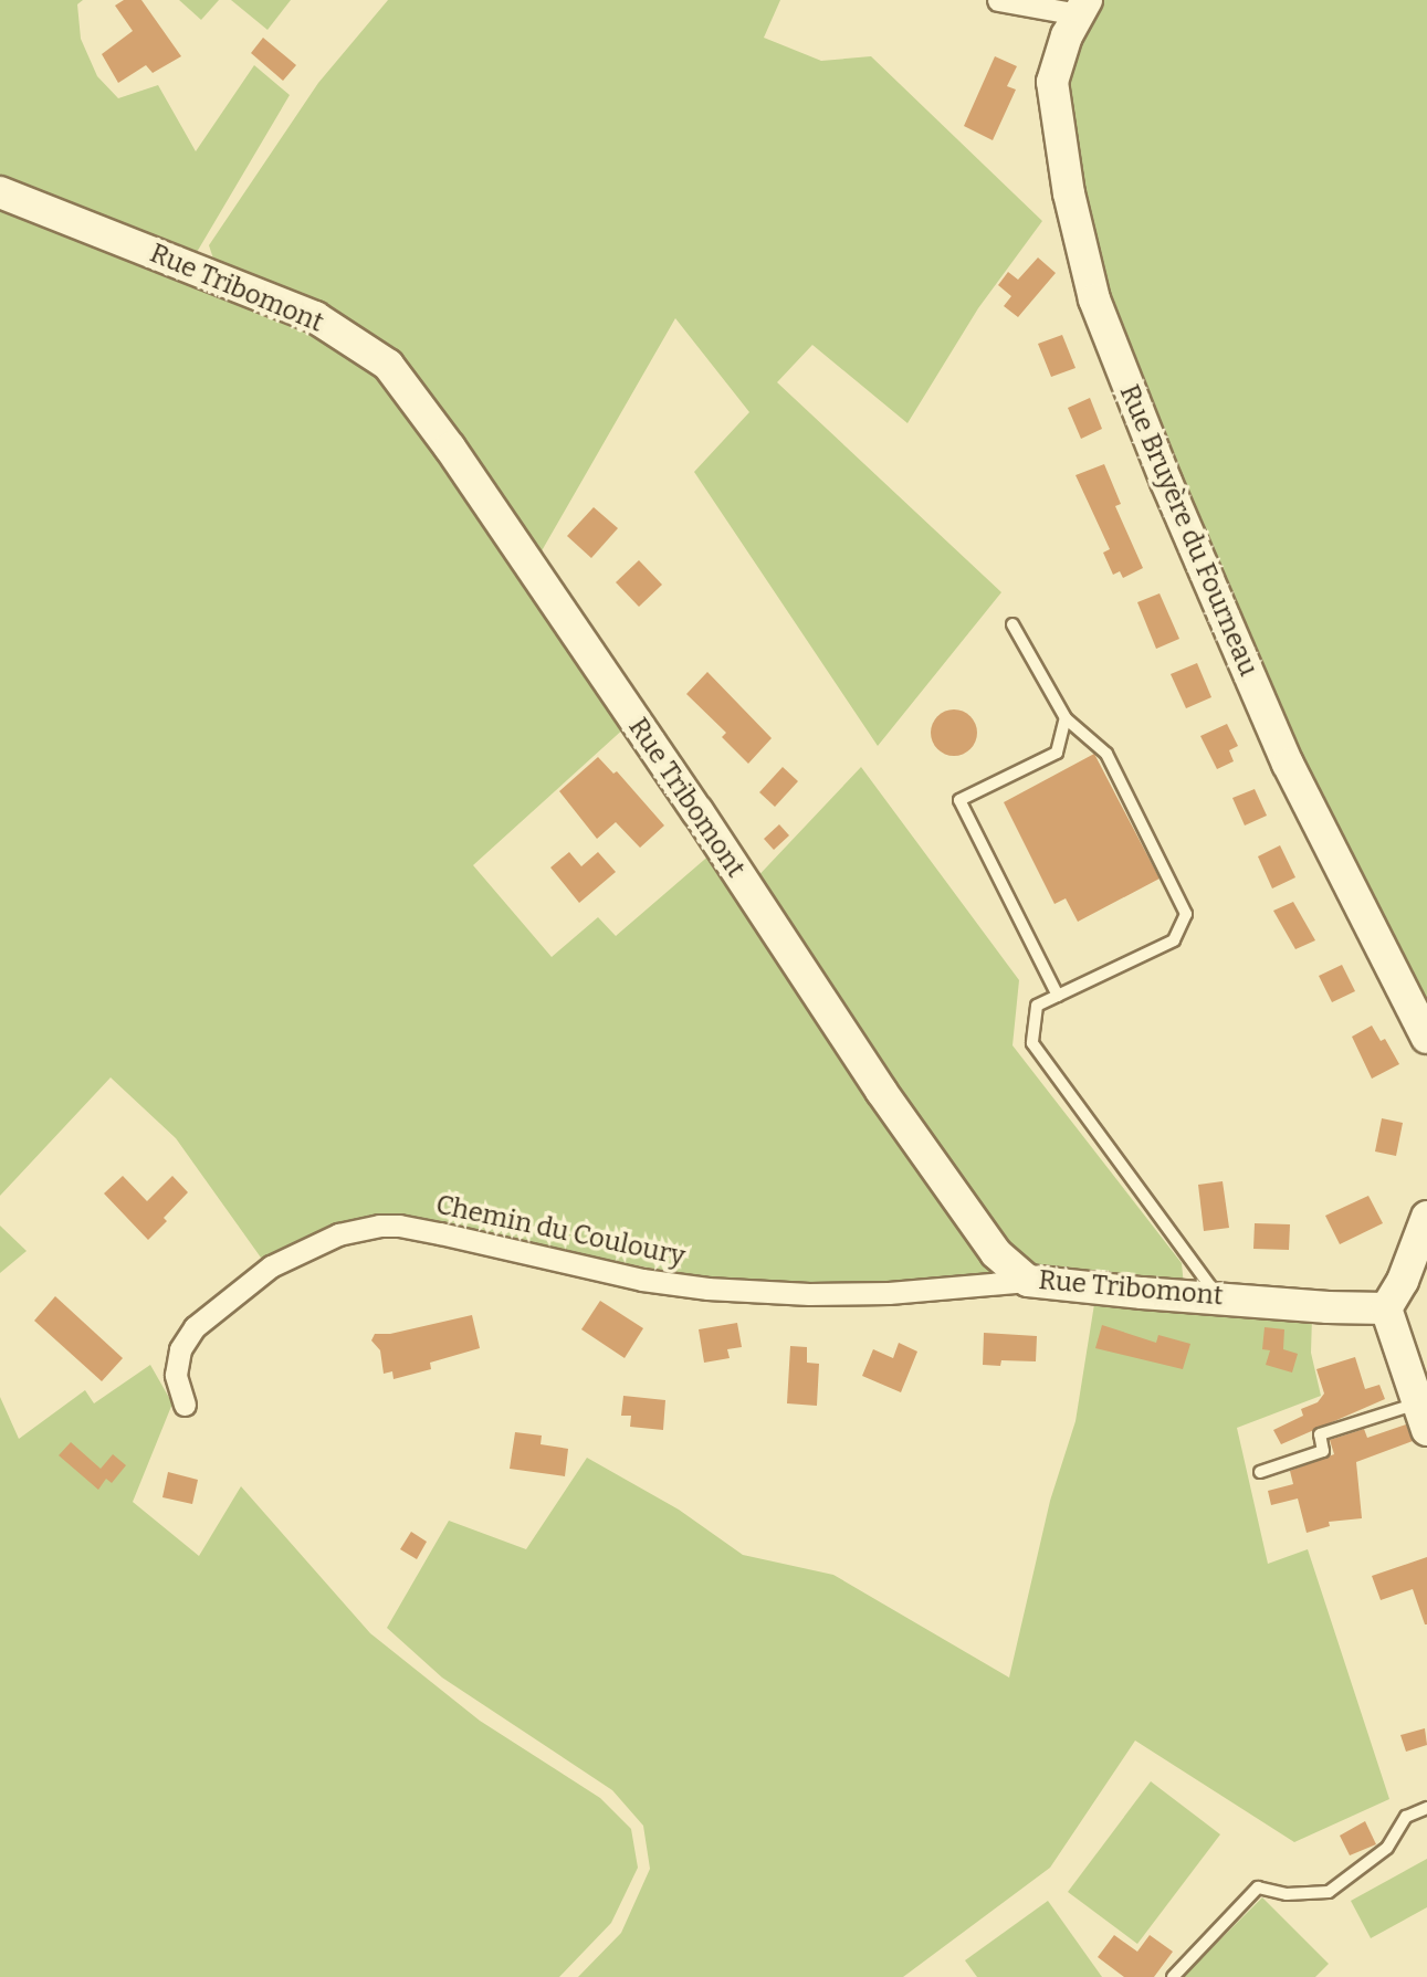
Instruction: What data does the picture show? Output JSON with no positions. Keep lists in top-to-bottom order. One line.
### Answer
{"streets":{"street":["Rue Tribomont","Rue Bruyère du Fourneau","Chemin du Couloury"]},"crossings":[["Rue Tribomont","Chemin du Couloury"]]}
